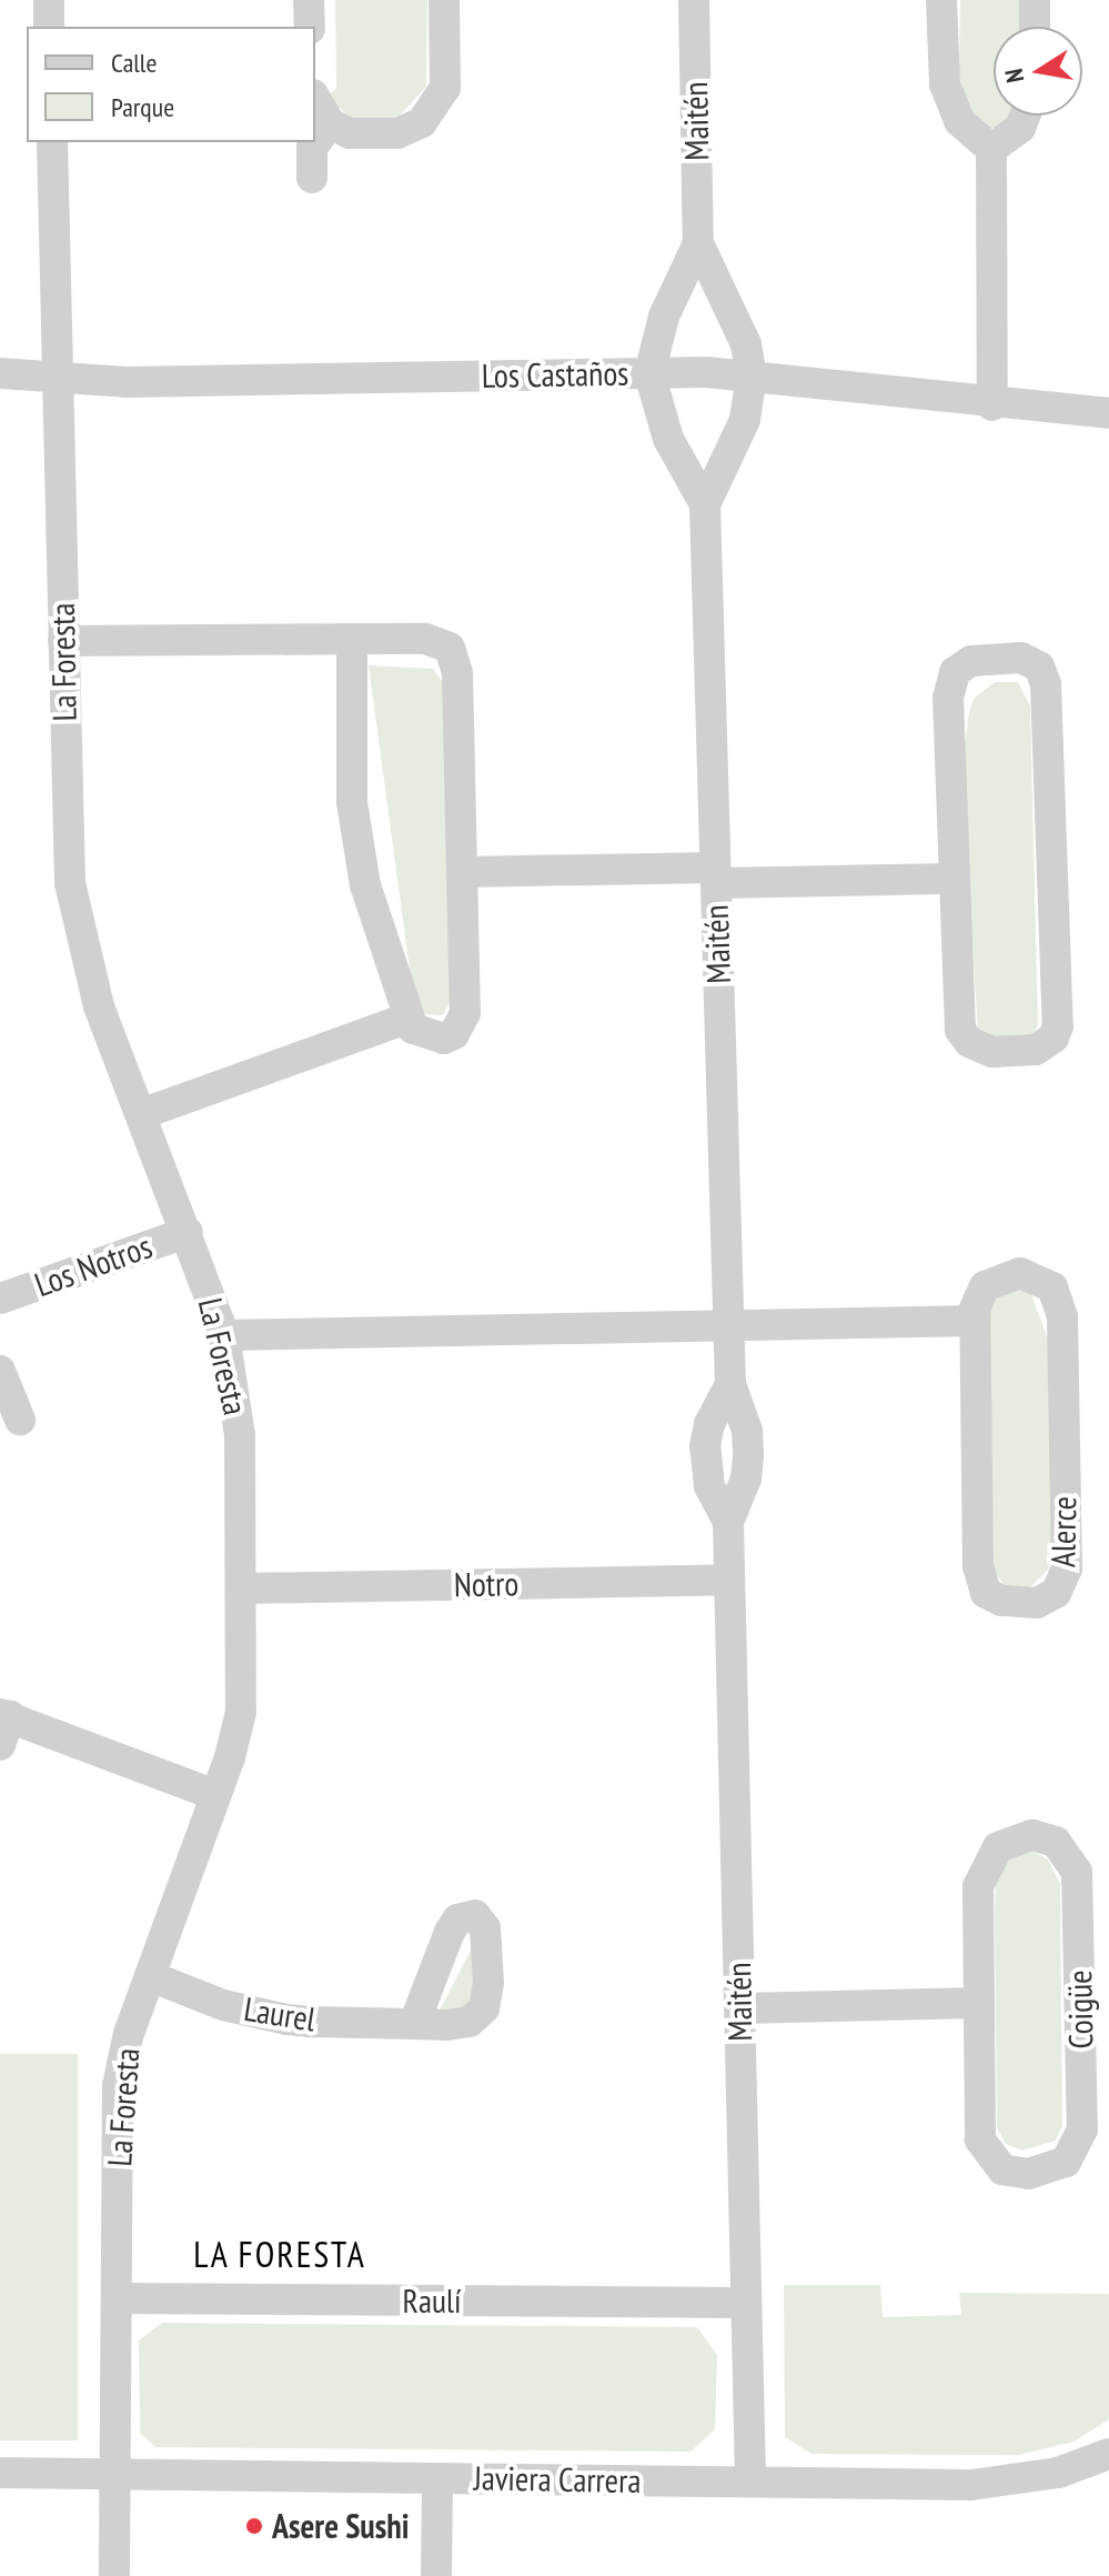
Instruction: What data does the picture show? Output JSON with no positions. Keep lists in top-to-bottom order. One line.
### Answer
{"streets":{"street":["Maitén","Los Castaños","La Foresta","Los Notros","Alerce","Notro","Coigüe","Laurel","Raulí","Javiera Carrera"]},"crossings":[["Maitén","Los Castaños"],["Maitén","Notro"],["Maitén","Raulí"],["Maitén","Javiera Carrera"],["Los Castaños","La Foresta"],["La Foresta","Los Notros"],["La Foresta","Notro"],["La Foresta","Laurel"],["La Foresta","Raulí"],["La Foresta","Javiera Carrera"]],"districts":["LA FORESTA"],"places":["Asere Sushi"],"legend":["Calle","Parque"],"north":"left"}
